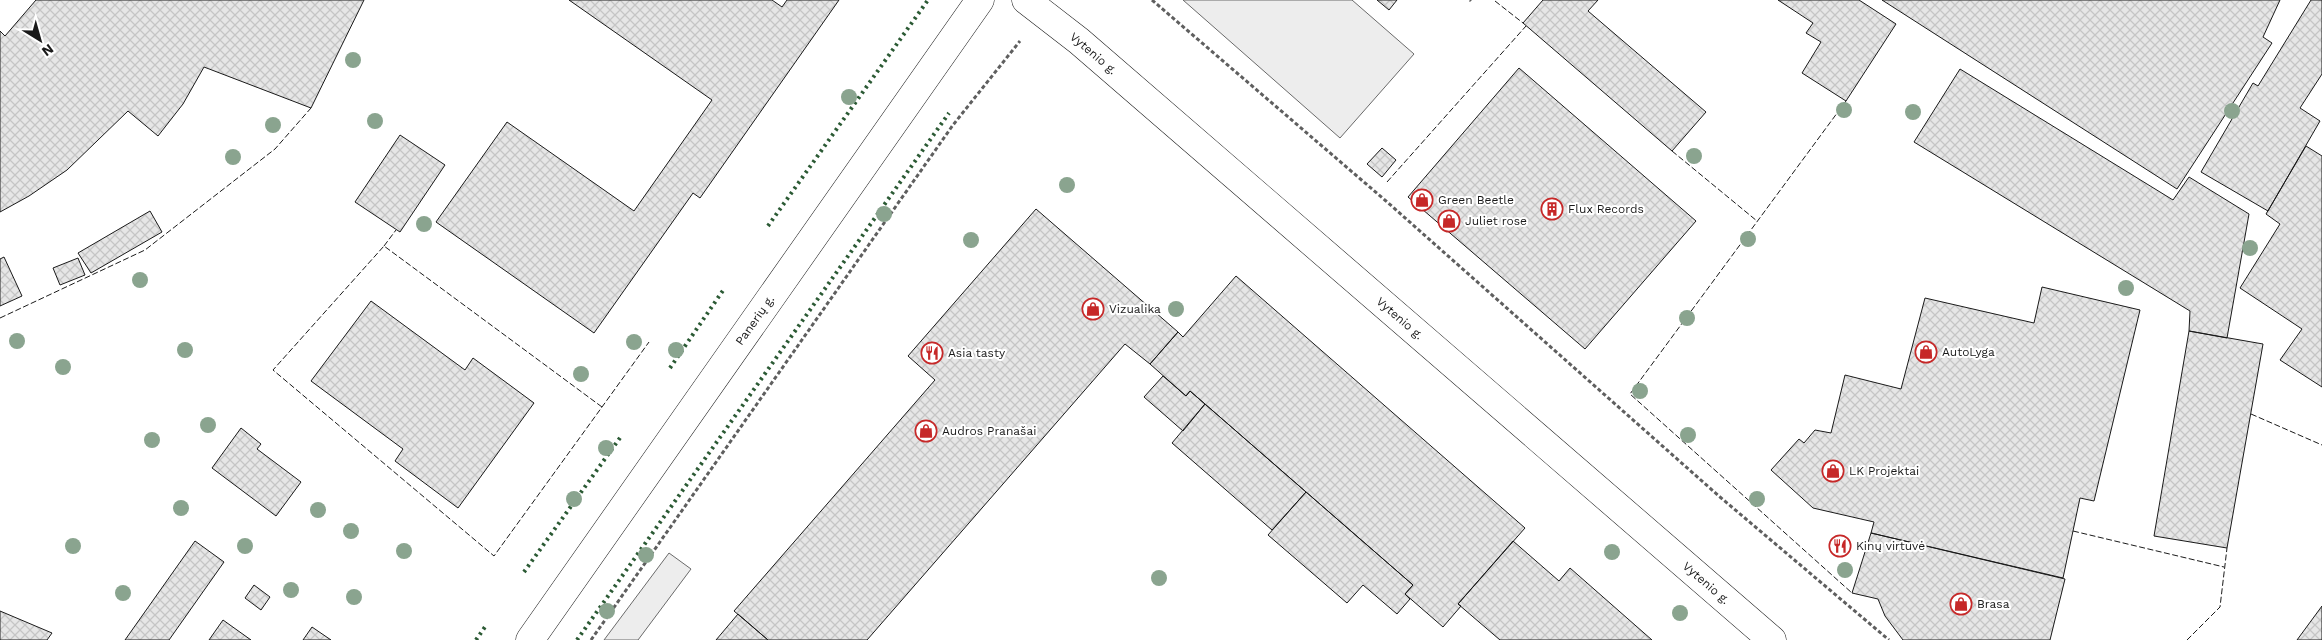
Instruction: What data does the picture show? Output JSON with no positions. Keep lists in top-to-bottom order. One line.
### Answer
{"streets":{"street":["Vytenio g.","Panerių g."]},"places":{"shop":["Green Beetle","Juliet rose","Vizualika","AutoLyga","Audros Pranašai","LK Projektai","Brasa"],"building":["Flux Records"],"restaurant":["Asia tasty","Kinų virtuvė"]},"north":"bottom right"}
